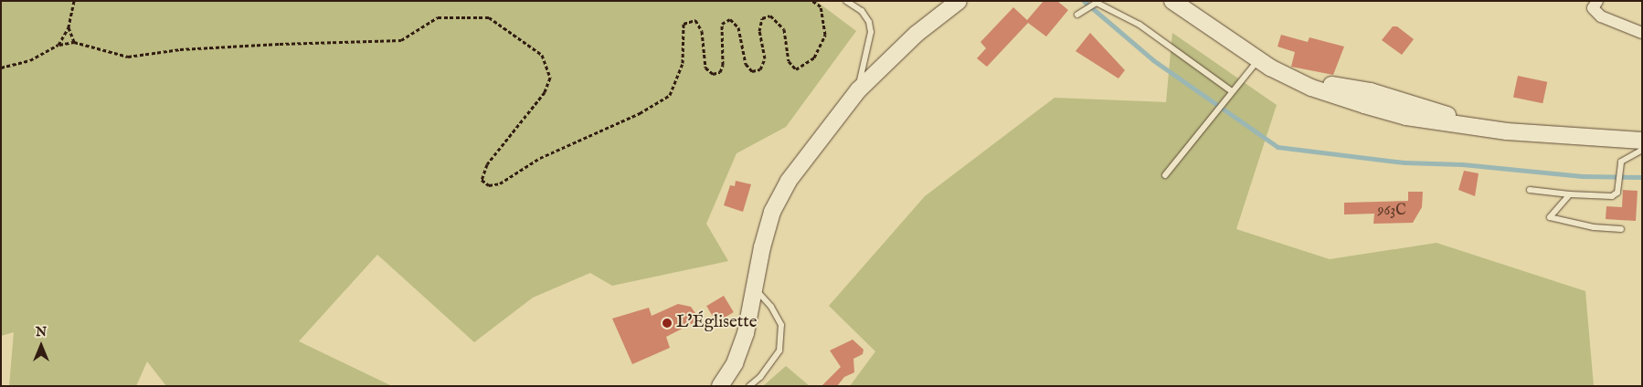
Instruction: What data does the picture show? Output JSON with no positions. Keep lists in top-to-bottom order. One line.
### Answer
{"places":["L'Églisette"],"house_numbers":["963C"],"north":"top"}
